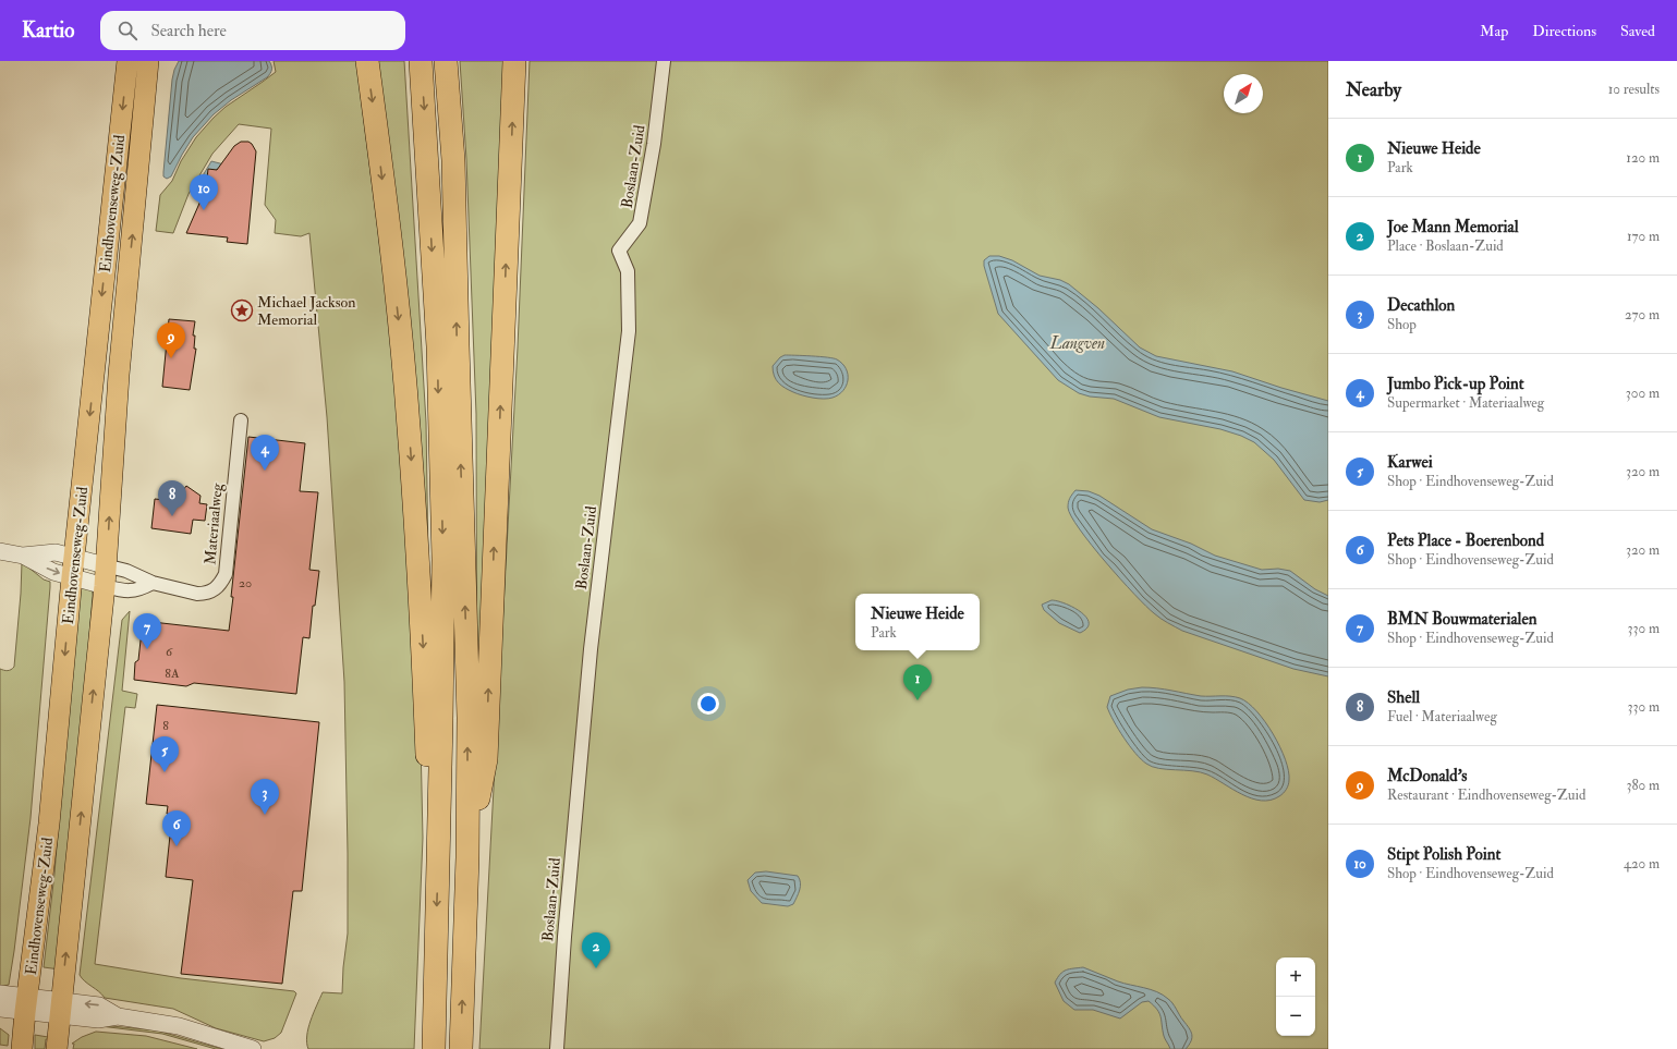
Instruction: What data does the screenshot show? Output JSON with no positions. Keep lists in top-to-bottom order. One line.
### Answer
{"streets":{"main road":["Eindhovenseweg-Zuid"],"street":["Boslaan-Zuid","Materiaalweg"]},"crossings":[["Eindhovenseweg-Zuid","Materiaalweg"]],"water":["Langven"],"places":{"place":["Michael Jackson Memorial"]},"house_numbers":["20","6","8A","8"],"north":"top right","page":{"header":"Kartio","search":"Search here","nav":["Map","Directions","Saved"],"heading":["Nearby","10 results"],"list":[{"mark":"1","name":"Nieuwe Heide","note":"Park","value":"120 m"},{"mark":"2","name":"Joe Mann Memorial","note":"Place · Boslaan-Zuid","value":"170 m"},{"mark":"3","name":"Decathlon","note":"Shop","value":"270 m"},{"mark":"4","name":"Jumbo Pick-up Point","note":"Supermarket · Materiaalweg","value":"300 m"},{"mark":"5","name":"Karwei","note":"Shop · Eindhovenseweg-Zuid","value":"320 m"},{"mark":"6","name":"Pets Place - Boerenbond","note":"Shop · Eindhovenseweg-Zuid","value":"320 m"},{"mark":"7","name":"BMN Bouwmaterialen","note":"Shop · Eindhovenseweg-Zuid","value":"330 m"},{"mark":"8","name":"Shell","note":"Fuel · Materiaalweg","value":"330 m"},{"mark":"9","name":"McDonald's","note":"Restaurant · Eindhovenseweg-Zuid","value":"380 m"},{"mark":"10","name":"Stipt Polish Point","note":"Shop · Eindhovenseweg-Zuid","value":"420 m"}],"pins":["10","9","4","8","7","1","5","3","6","2"],"popup":["Nieuwe Heide","Park"],"map_buttons":["+","−"]}}
